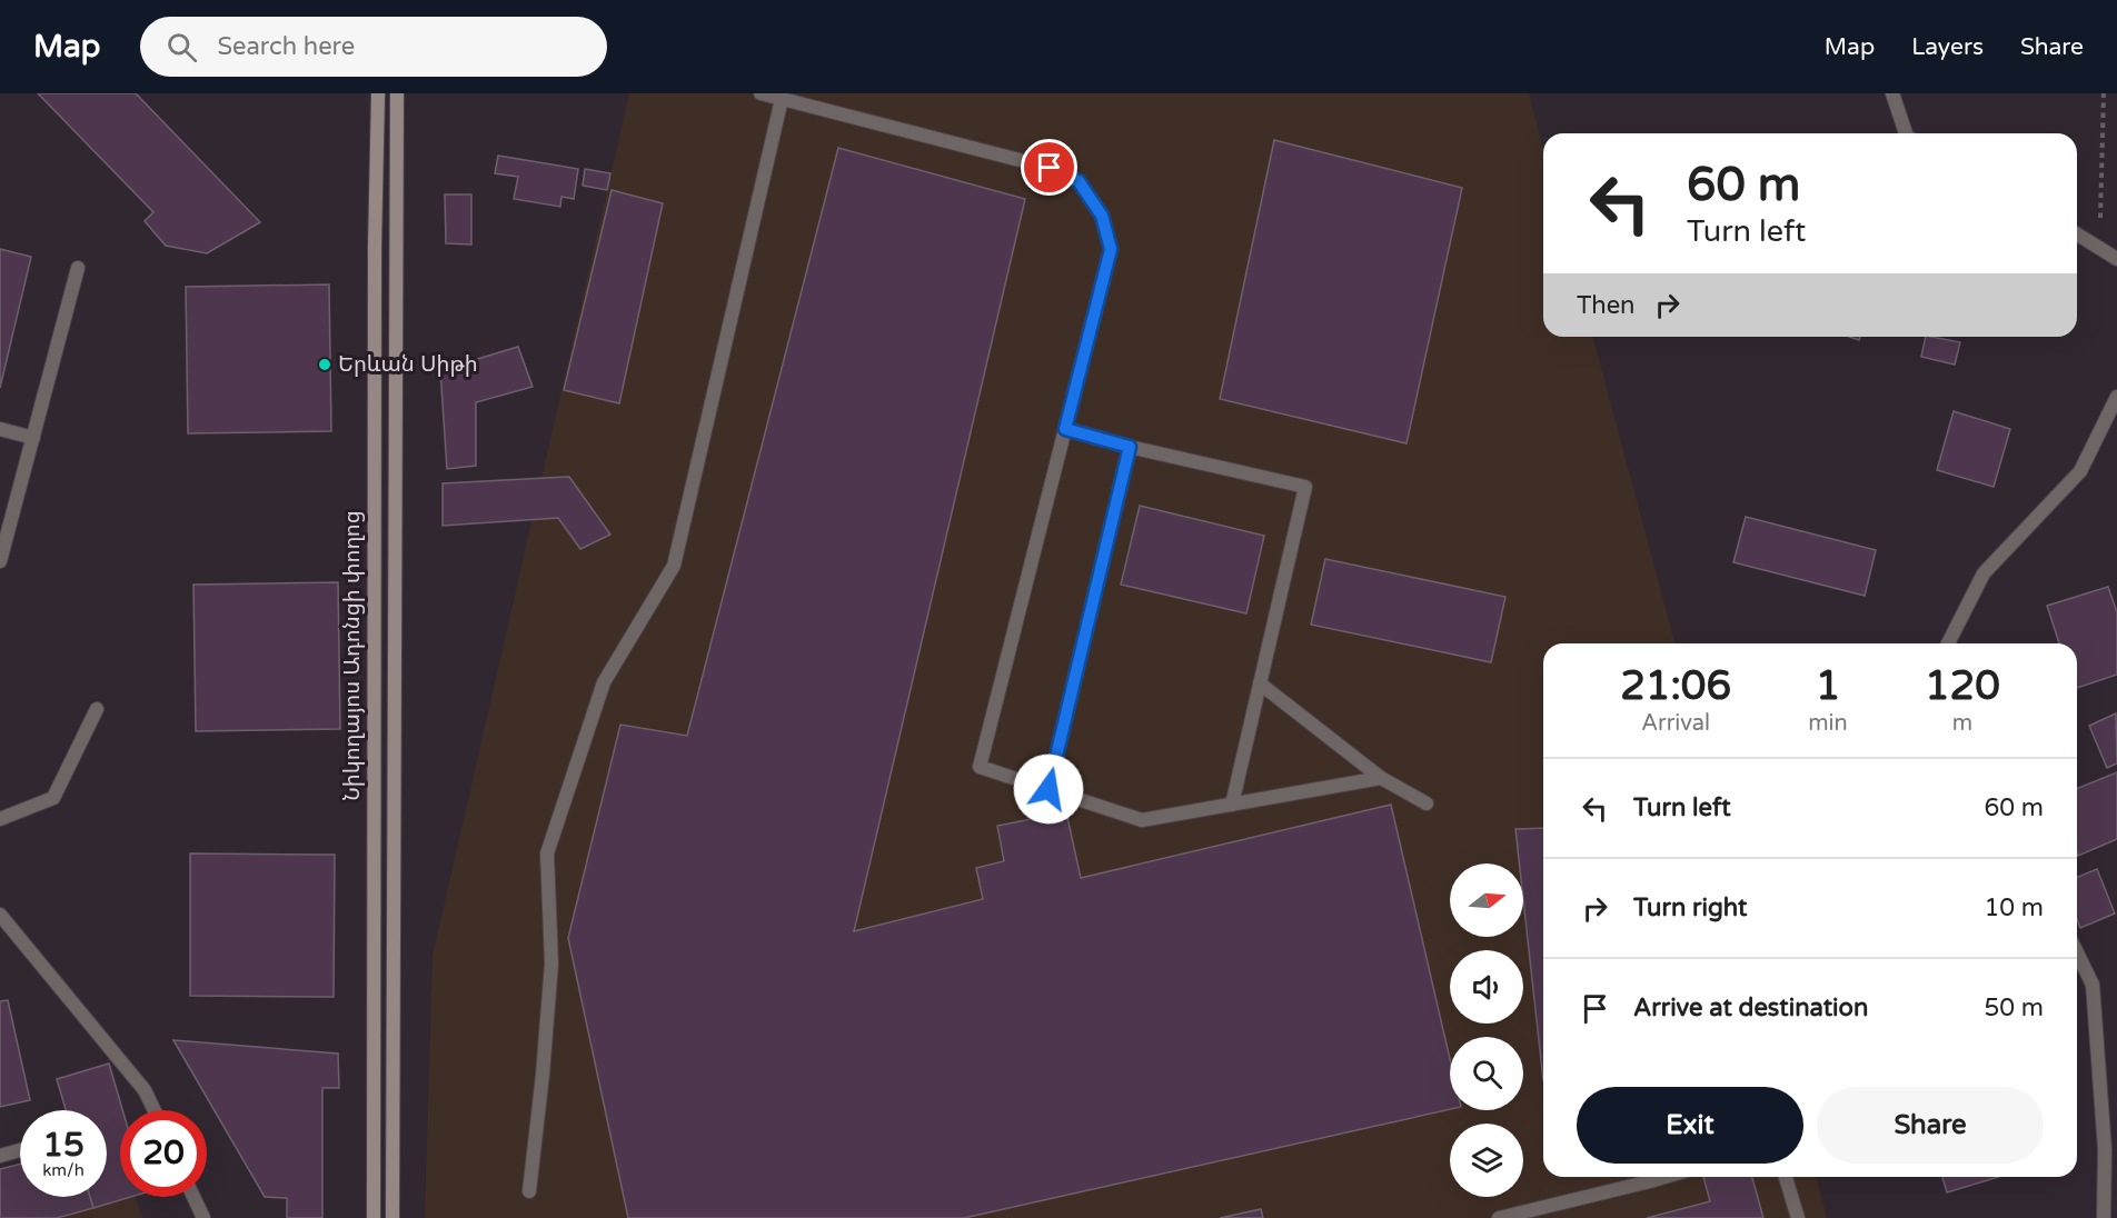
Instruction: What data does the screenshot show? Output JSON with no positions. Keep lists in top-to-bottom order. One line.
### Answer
{"streets":{"street":["Նիկողայոս Ադոնցի փողոց"]},"places":["Երևան Սիթի"],"north":"right","page":{"header":"Map","search":"Search here","nav":["Map","Layers","Share"],"turn":["60 m","Turn left"],"then":"Then","eta":["21:06","Arrival","1","min","120","m"],"list":[{"name":"Turn left","value":"60 m"},{"name":"Turn right","value":"10 m"},{"name":"Arrive at destination","value":"50 m"}],"buttons":["Exit","Share"],"speed":"15 km/h","limit":"20"}}
